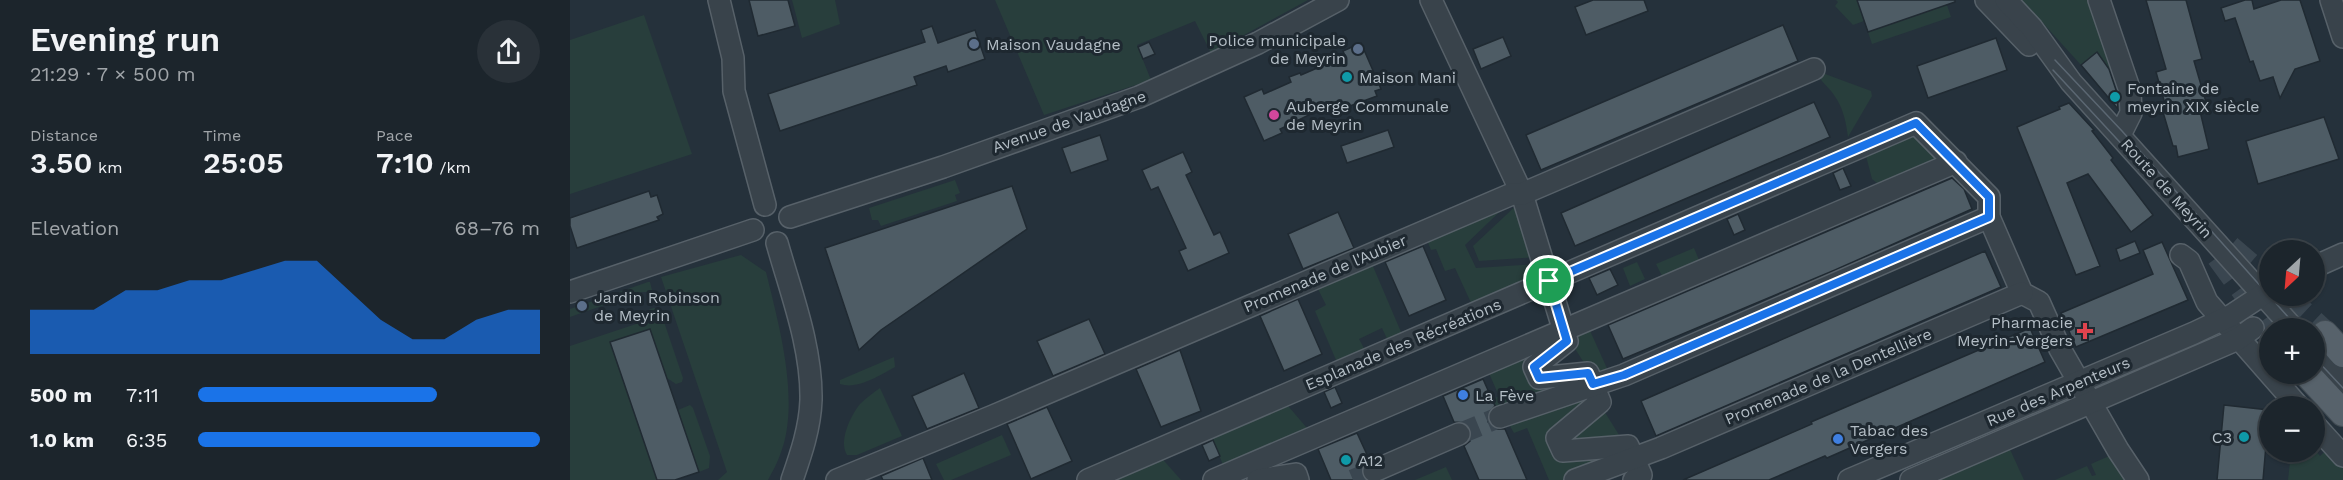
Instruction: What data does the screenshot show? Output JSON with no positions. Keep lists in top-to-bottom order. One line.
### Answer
{"streets":{"street":["Avenue de Vaudagne","Route de Meyrin","Promenade de l'Aubier","Esplanade des Récréations","Promenade de la Dentellière","Rue des Arpenteurs"]},"places":{"other":["Maison Vaudagne","Police municipale de Meyrin","Maison Mani","Fontaine de meyrin XIX siècle","Auberge Communale de Meyrin","Jardin Robinson de Meyrin","La Fève","C3","Tabac des Vergers","A12"],"health":["Pharmacie Meyrin-Vergers"]},"north":"bottom left","page":{"heading":["Evening run","21:29 · 7 × 500 m"],"stats":[["Distance","3.50 km"],["Time","25:05"],["Pace","7:10 /km"]],"chart":["Elevation","68–76 m"],"map_buttons":["+","−"],"list":[{"name":"500 m","note":"7:11"},{"name":"1.0 km","note":"6:35"}]}}
